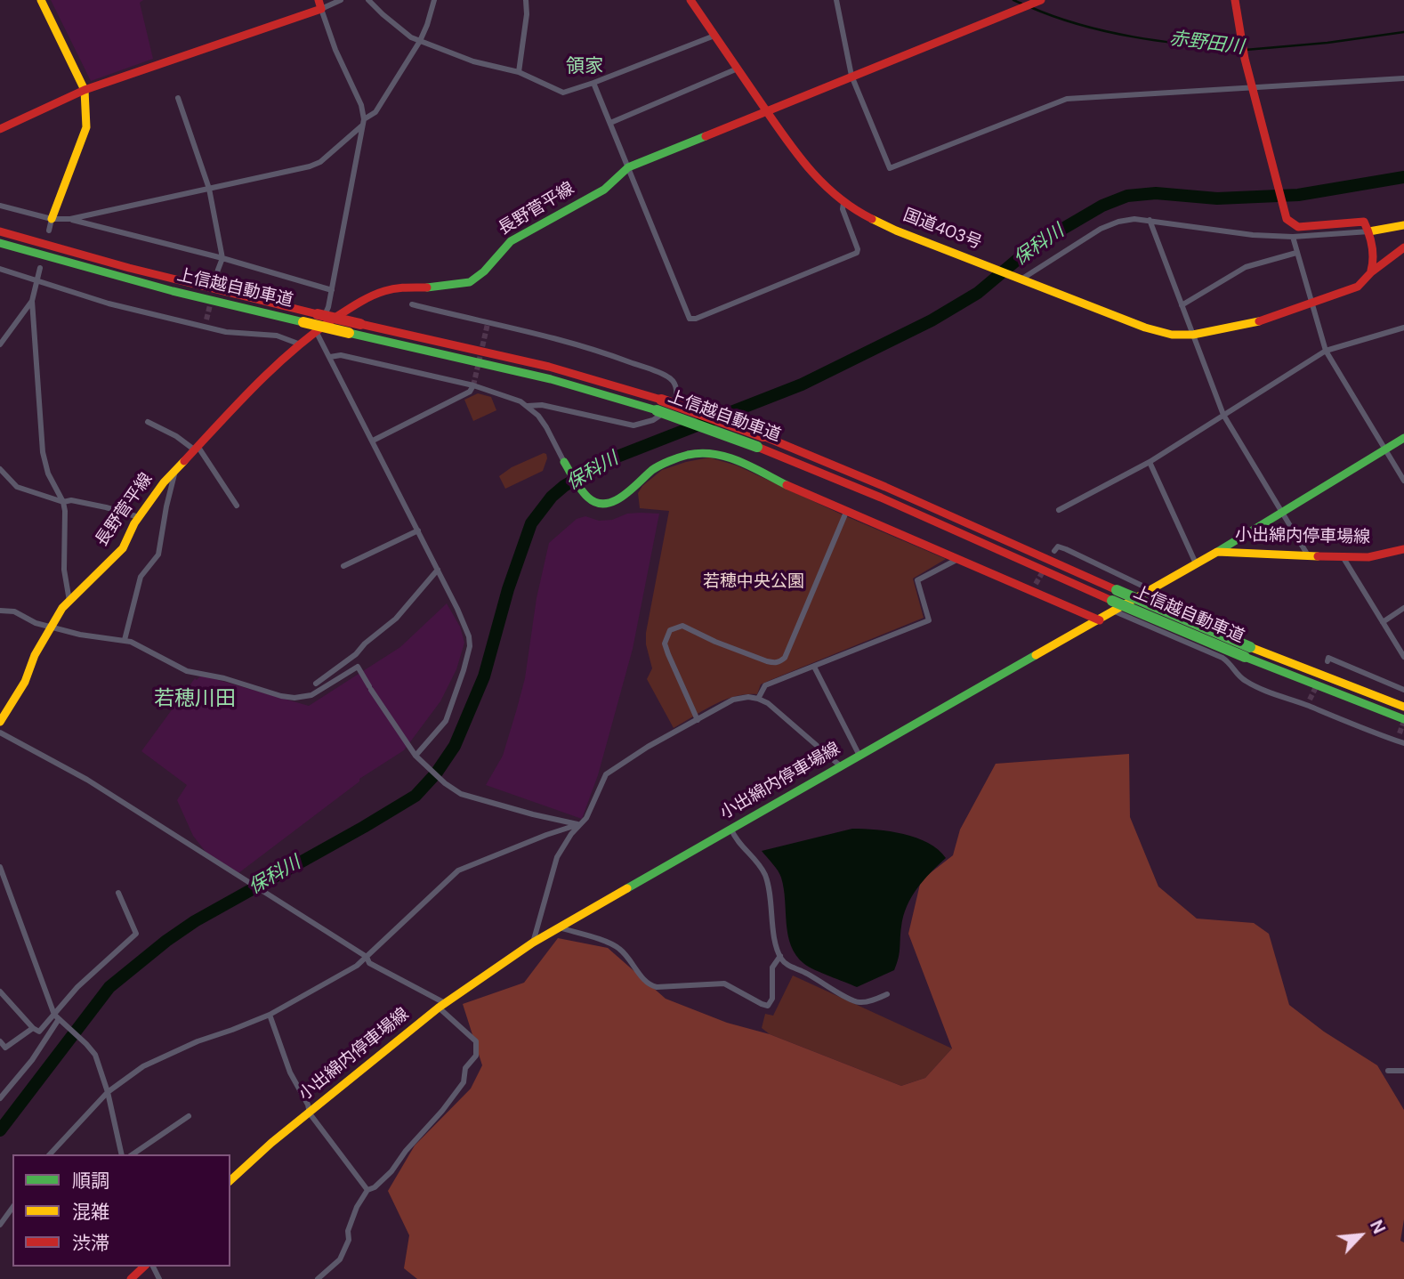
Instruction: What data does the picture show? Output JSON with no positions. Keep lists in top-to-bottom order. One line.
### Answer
{"streets":{"main road":["長野菅平線","国道403号","上信越自動車道","小出綿内停車場線"]},"crossings":[["長野菅平線","国道403号"],["上信越自動車道","小出綿内停車場線"]],"districts":["領家","若穂川田"],"water":["赤野田川","保科川"],"parks":["若穂中央公園"],"legend":["順調","混雑","渋滞"],"north":"top right"}
